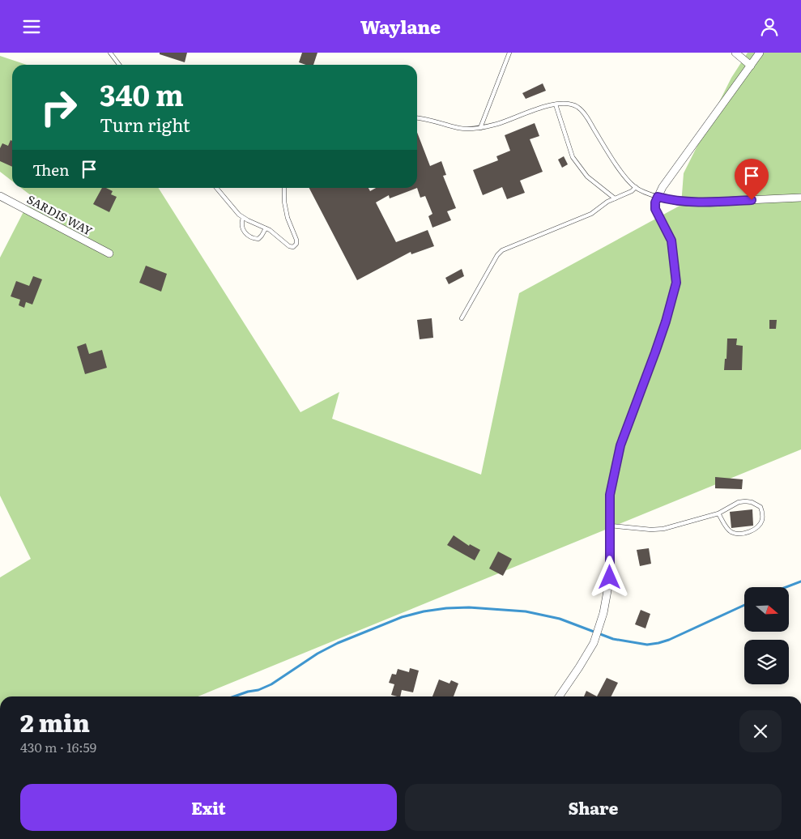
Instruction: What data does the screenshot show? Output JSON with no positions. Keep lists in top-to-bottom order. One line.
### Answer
{"streets":{"street":["SARDIS WAY"]},"north":"right","page":{"header":"Waylane","turn":["340 m","Turn right"],"then":"Then","heading":["2 min","430 m · 16:59"],"buttons":["Exit","Share"]}}
